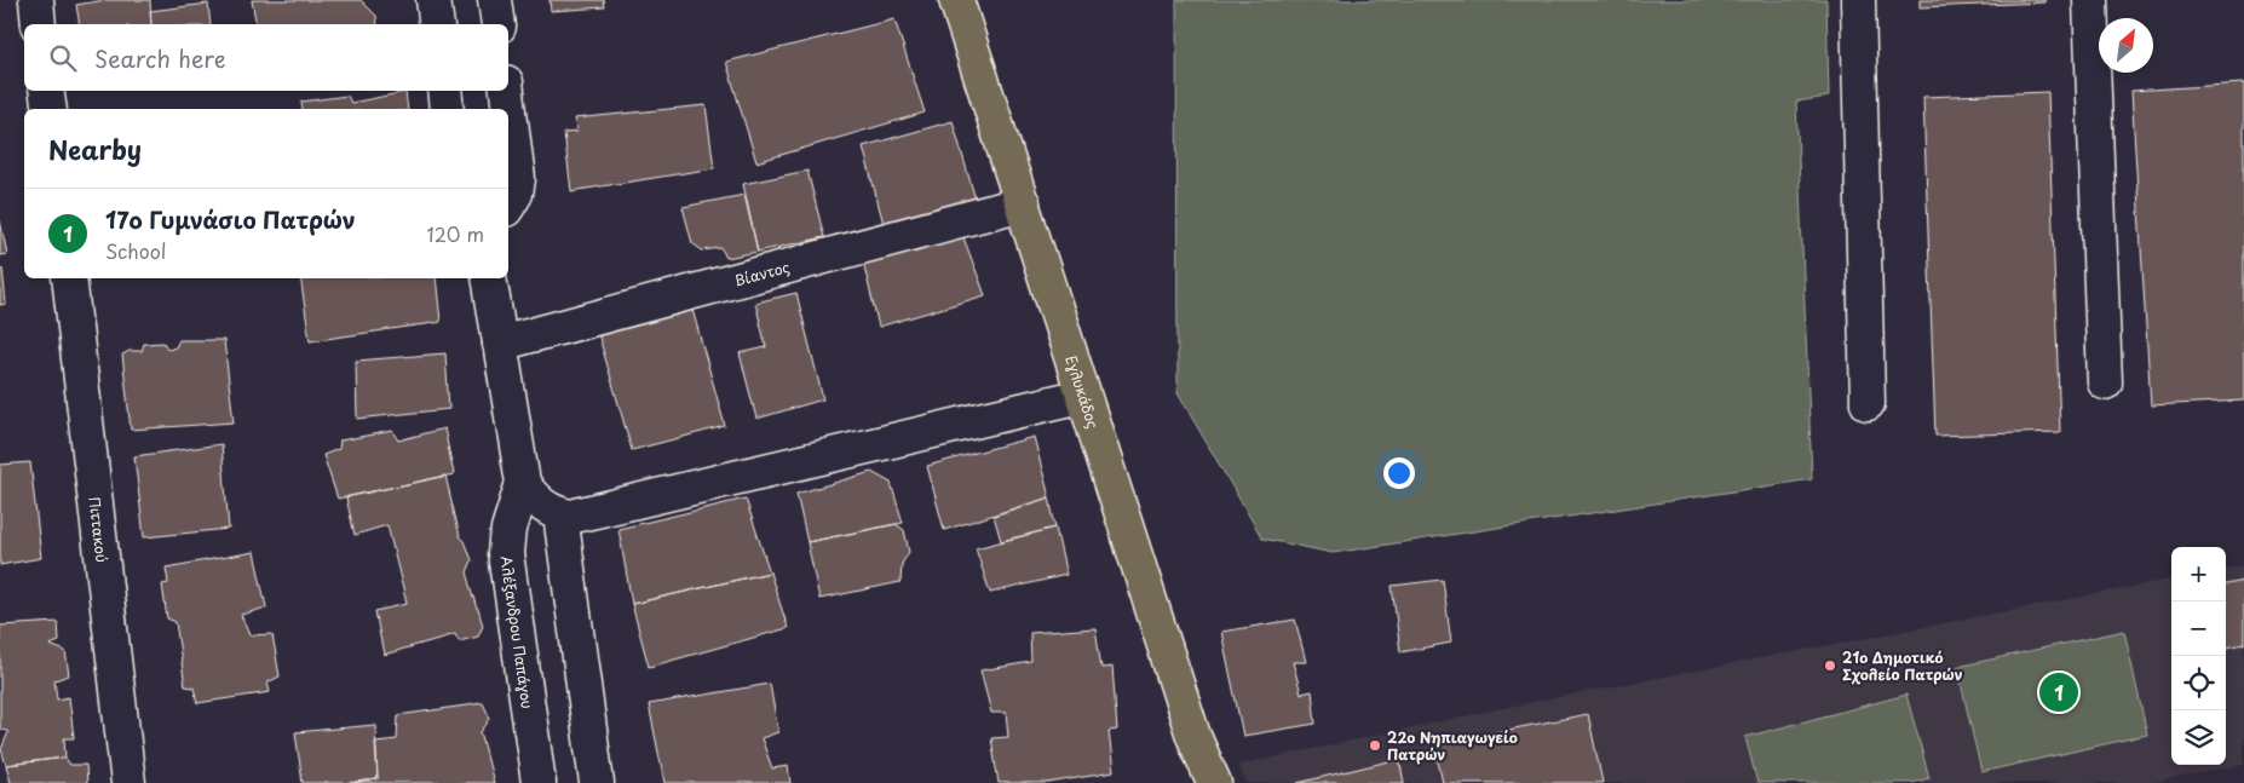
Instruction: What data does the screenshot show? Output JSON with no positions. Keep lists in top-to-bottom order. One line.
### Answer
{"streets":{"main road":["Εγλυκάδος"],"street":["Βίαντος","Πιττακού","Αλέξανδρου Παπάγου"]},"crossings":[["Βίαντος","Εγλυκάδος"],["Βίαντος","Αλέξανδρου Παπάγου"]],"places":["21ο Δημοτικό Σχολείο Πατρών","22ο Νηπιαγωγείο Πατρών"],"north":"top right","page":{"search":"Search here","heading":"Nearby","list":[{"mark":"1","name":"17ο Γυμνάσιο Πατρών","note":"School","value":"120 m"}],"map_buttons":["+","−"],"pins":"1"}}
